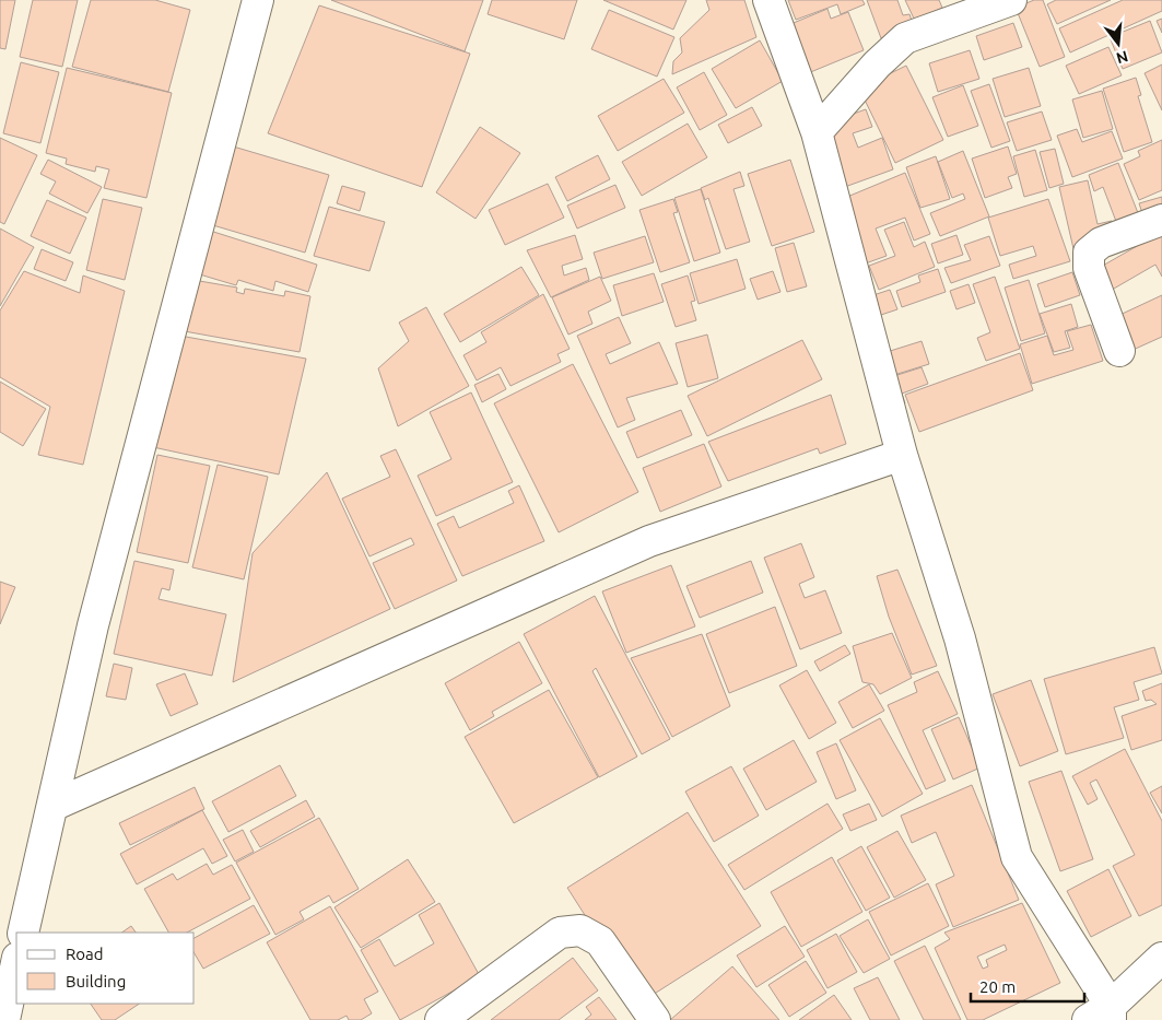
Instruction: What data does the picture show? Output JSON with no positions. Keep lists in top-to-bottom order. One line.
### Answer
{"legend":["Road","Building"],"scale_bar":"20 m","north":"bottom"}
